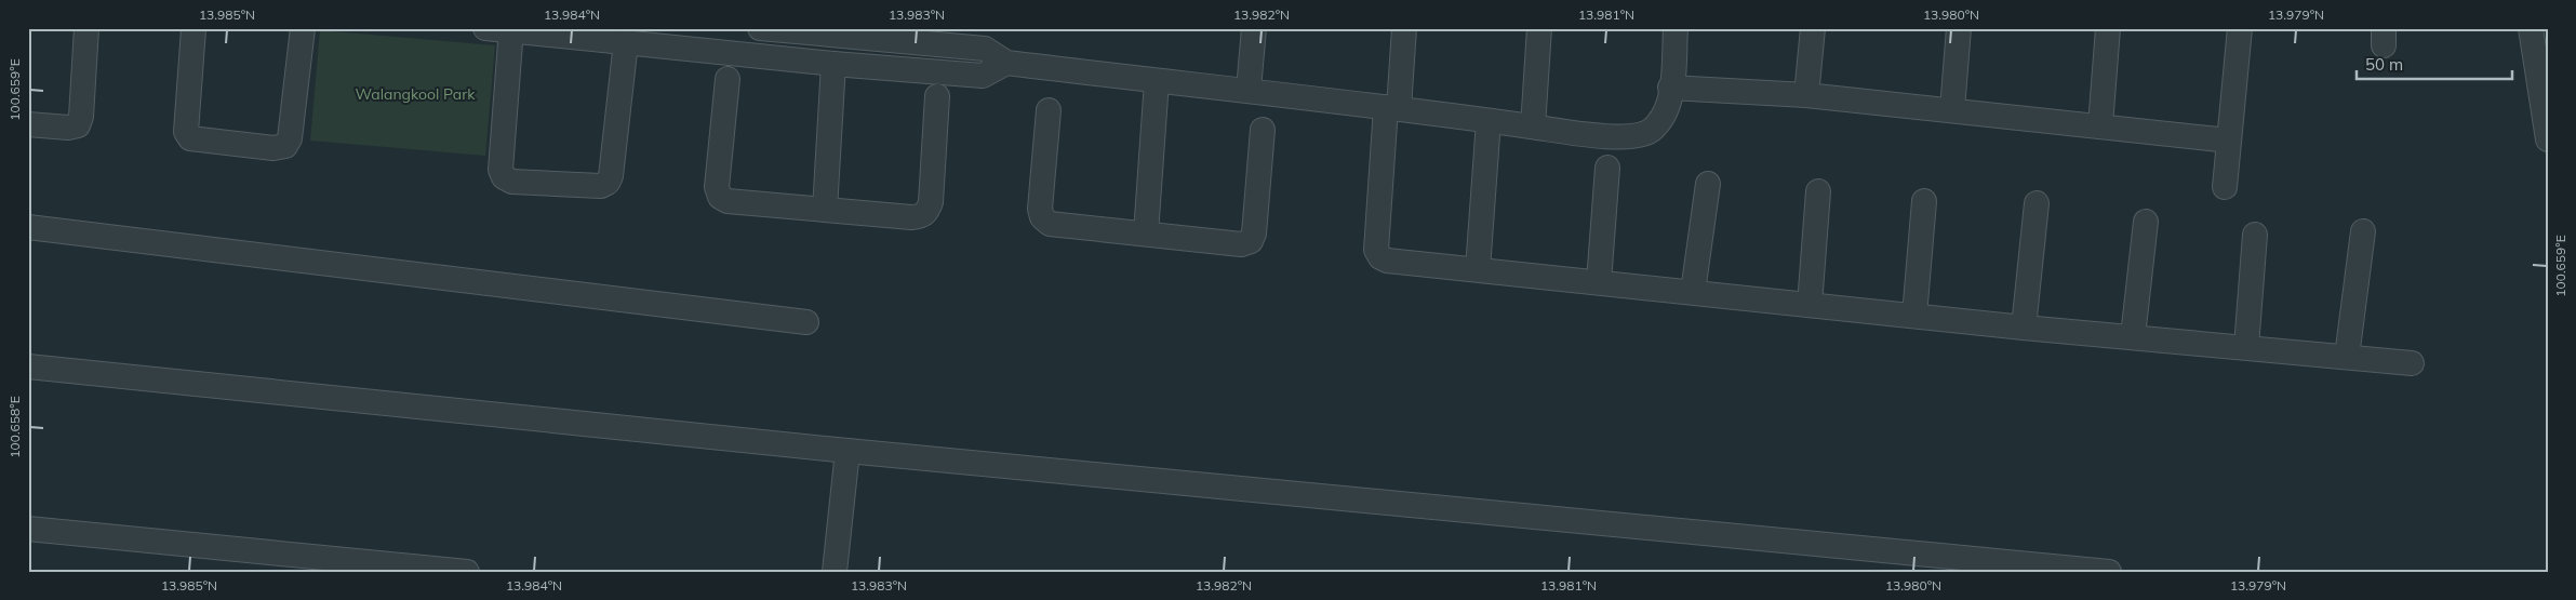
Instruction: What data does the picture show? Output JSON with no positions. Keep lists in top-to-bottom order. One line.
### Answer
{"parks":["Walangkool Park"],"scale_bar":"50 m","coordinates":["13.985°N","13.984°N","13.983°N","13.982°N","13.981°N","13.980°N","13.979°N","100.659°E","100.658°E"]}
